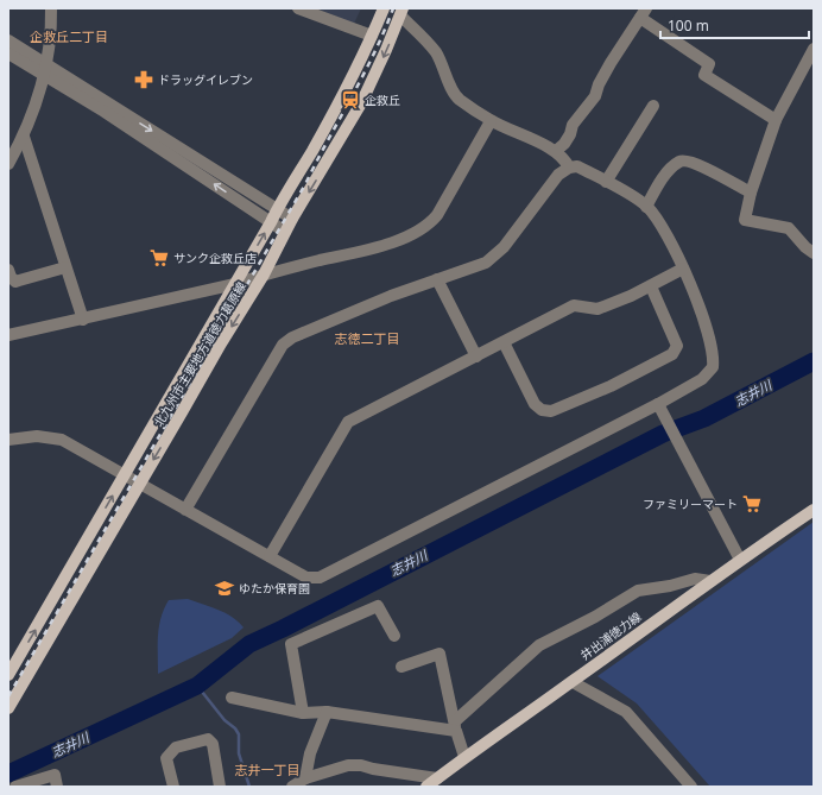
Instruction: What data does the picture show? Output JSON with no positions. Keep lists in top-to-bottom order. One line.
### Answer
{"streets":{"main road":["北九州市主要地方道徳力葛原線","井出浦徳力線"]},"districts":["企救丘二丁目","志徳二丁目","志井一丁目"],"water":["志井川"],"places":{"pharmacy":["ドラッグイレブン"],"station":["企救丘"],"supermarket":["サンク企救丘店","ファミリーマート"],"school or university":["ゆたか保育園"]},"scale_bar":"100 m"}
